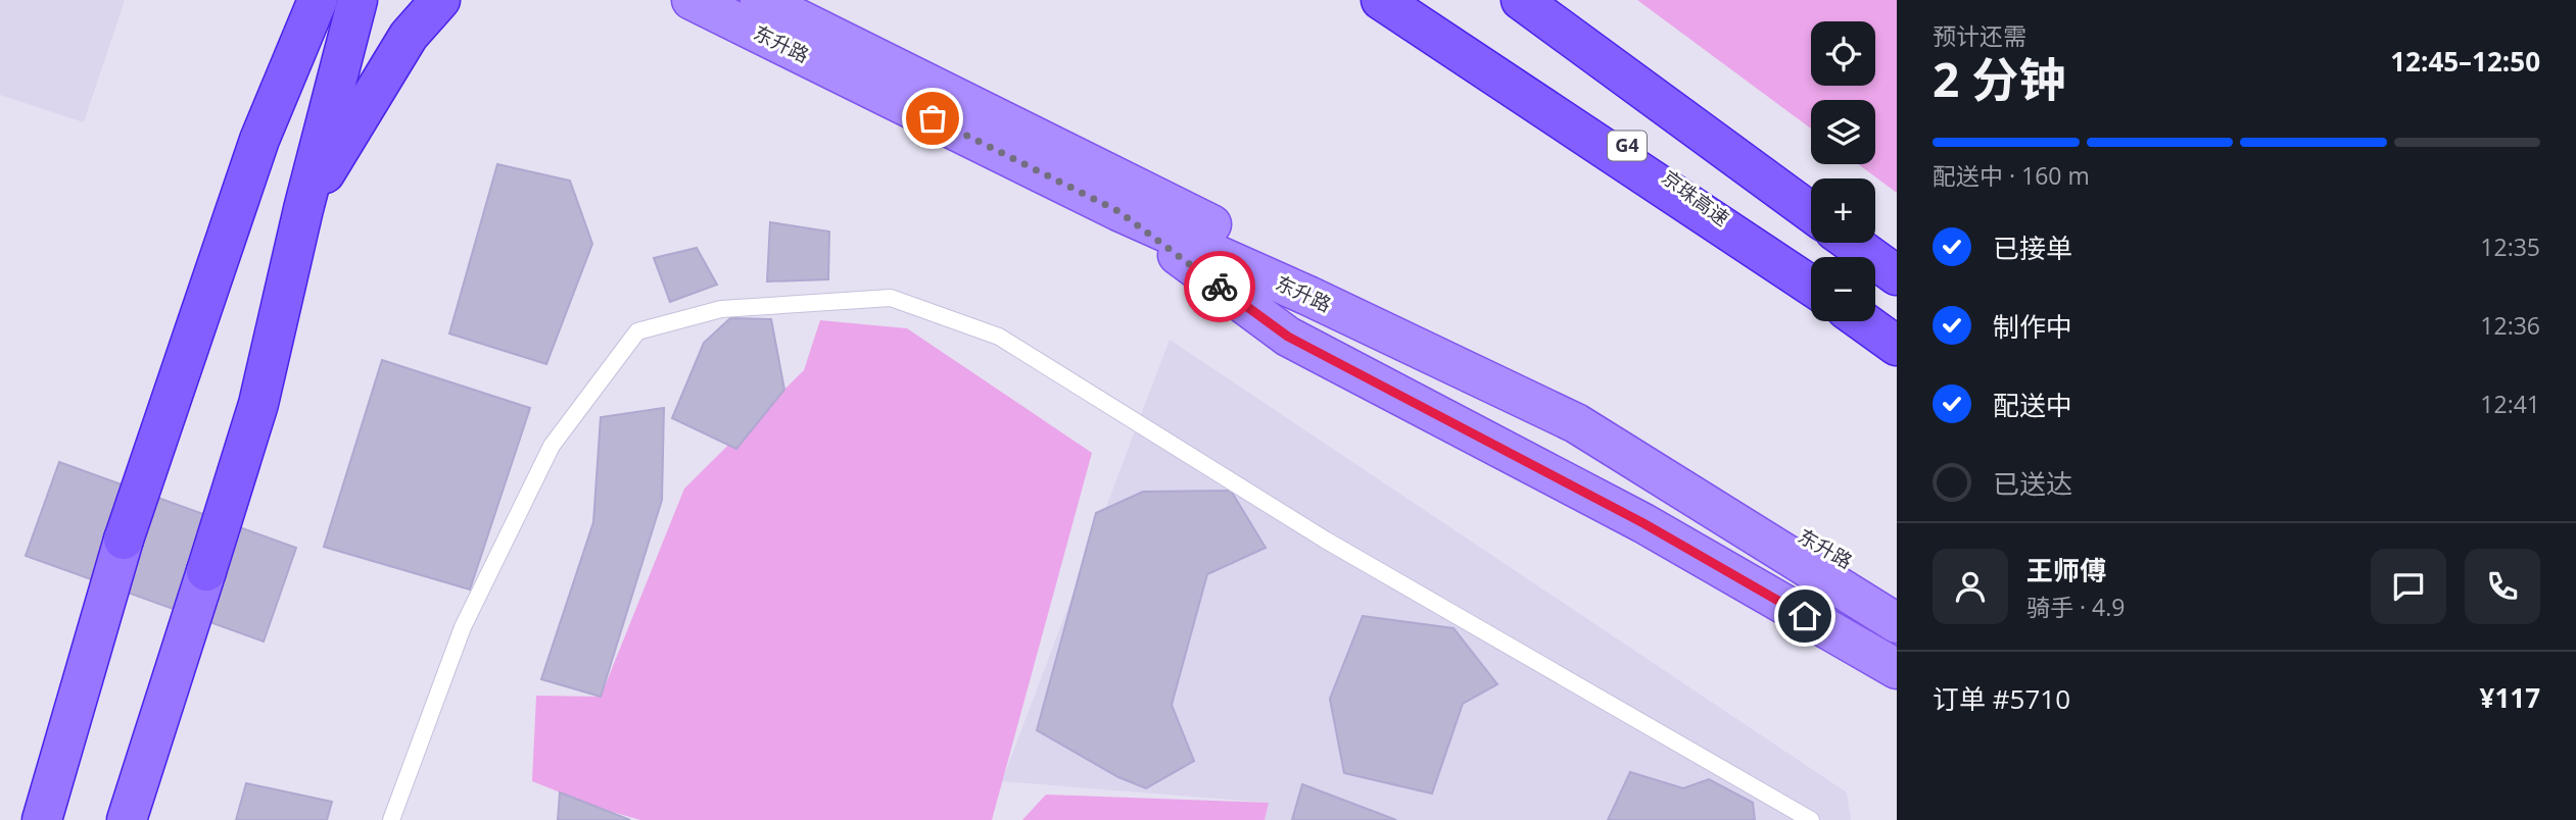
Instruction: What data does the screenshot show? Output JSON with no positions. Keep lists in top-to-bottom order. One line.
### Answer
{"streets":{"highway":["G4","京珠高速"],"main road":["东升路"]},"page":{"heading":["2 分钟","预计还需","12:45–12:50"],"panel":["王师傅","骑手 · 4.9","订单 #5710","¥117"],"map_buttons":["+","−"],"bar":"配送中 · 160 m","list":[["已接单","12:35"],["制作中","12:36"],["配送中","12:41"],"已送达"]}}
